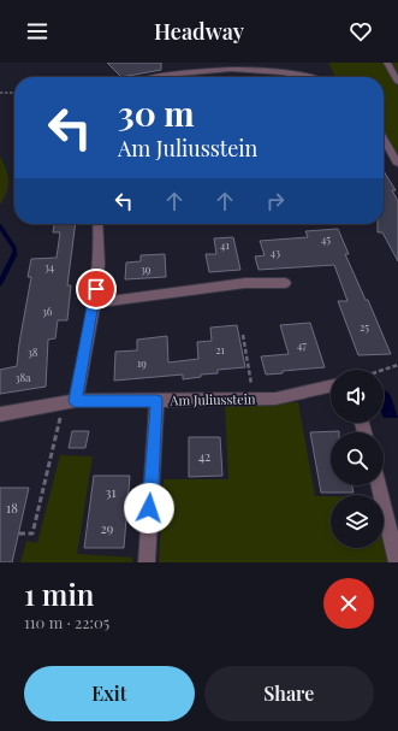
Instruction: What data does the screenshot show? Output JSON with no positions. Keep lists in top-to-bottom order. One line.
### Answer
{"streets":{"street":["Am Juliusstein"]},"house_numbers":["45","41","43","34","39","36","25","47","21","38","19","38a","42","31","18","29"],"page":{"header":"Headway","turn":["30 m","Am Juliusstein"],"heading":["1 min","110 m · 22:05"],"buttons":["Exit","Share"]}}
